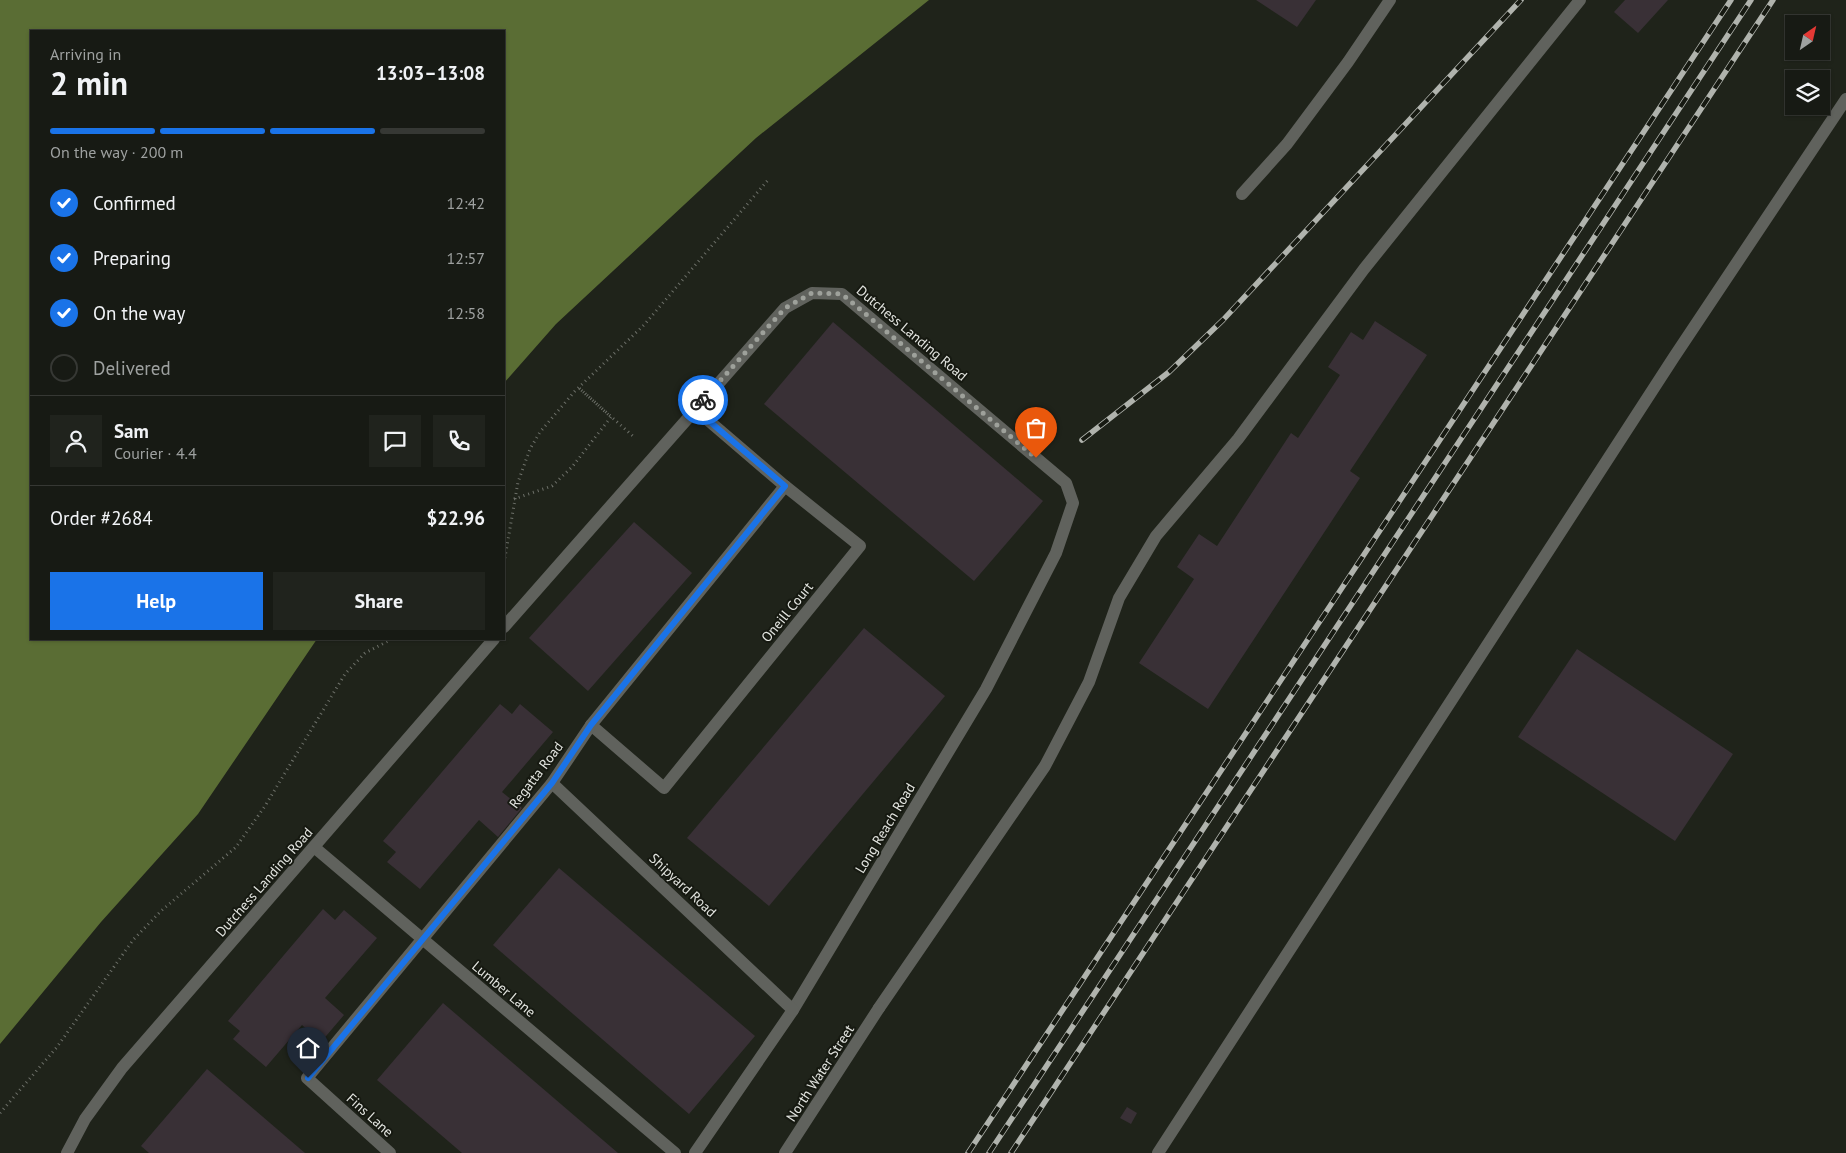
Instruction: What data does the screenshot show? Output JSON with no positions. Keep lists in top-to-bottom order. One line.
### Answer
{"streets":{"street":["Dutchess Landing Road","Oneill Court","Regatta Road","Long Reach Road","Shipyard Road","Lumber Lane","North Water Street","Fins Lane"]},"crossings":[["Dutchess Landing Road","Oneill Court"],["Dutchess Landing Road","Long Reach Road"],["Dutchess Landing Road","Lumber Lane"],["Oneill Court","Regatta Road"],["Regatta Road","Shipyard Road"],["Regatta Road","Lumber Lane"],["Regatta Road","Fins Lane"],["Long Reach Road","Shipyard Road"]],"north":"top right","page":{"heading":["2 min","Arriving in","13:03–13:08"],"panel":["Sam","Courier · 4.4","Order #2684","$22.96"],"bar":"On the way · 200 m","list":[["Confirmed","12:42"],["Preparing","12:57"],["On the way","12:58"],"Delivered"],"buttons":["Help","Share"]}}
